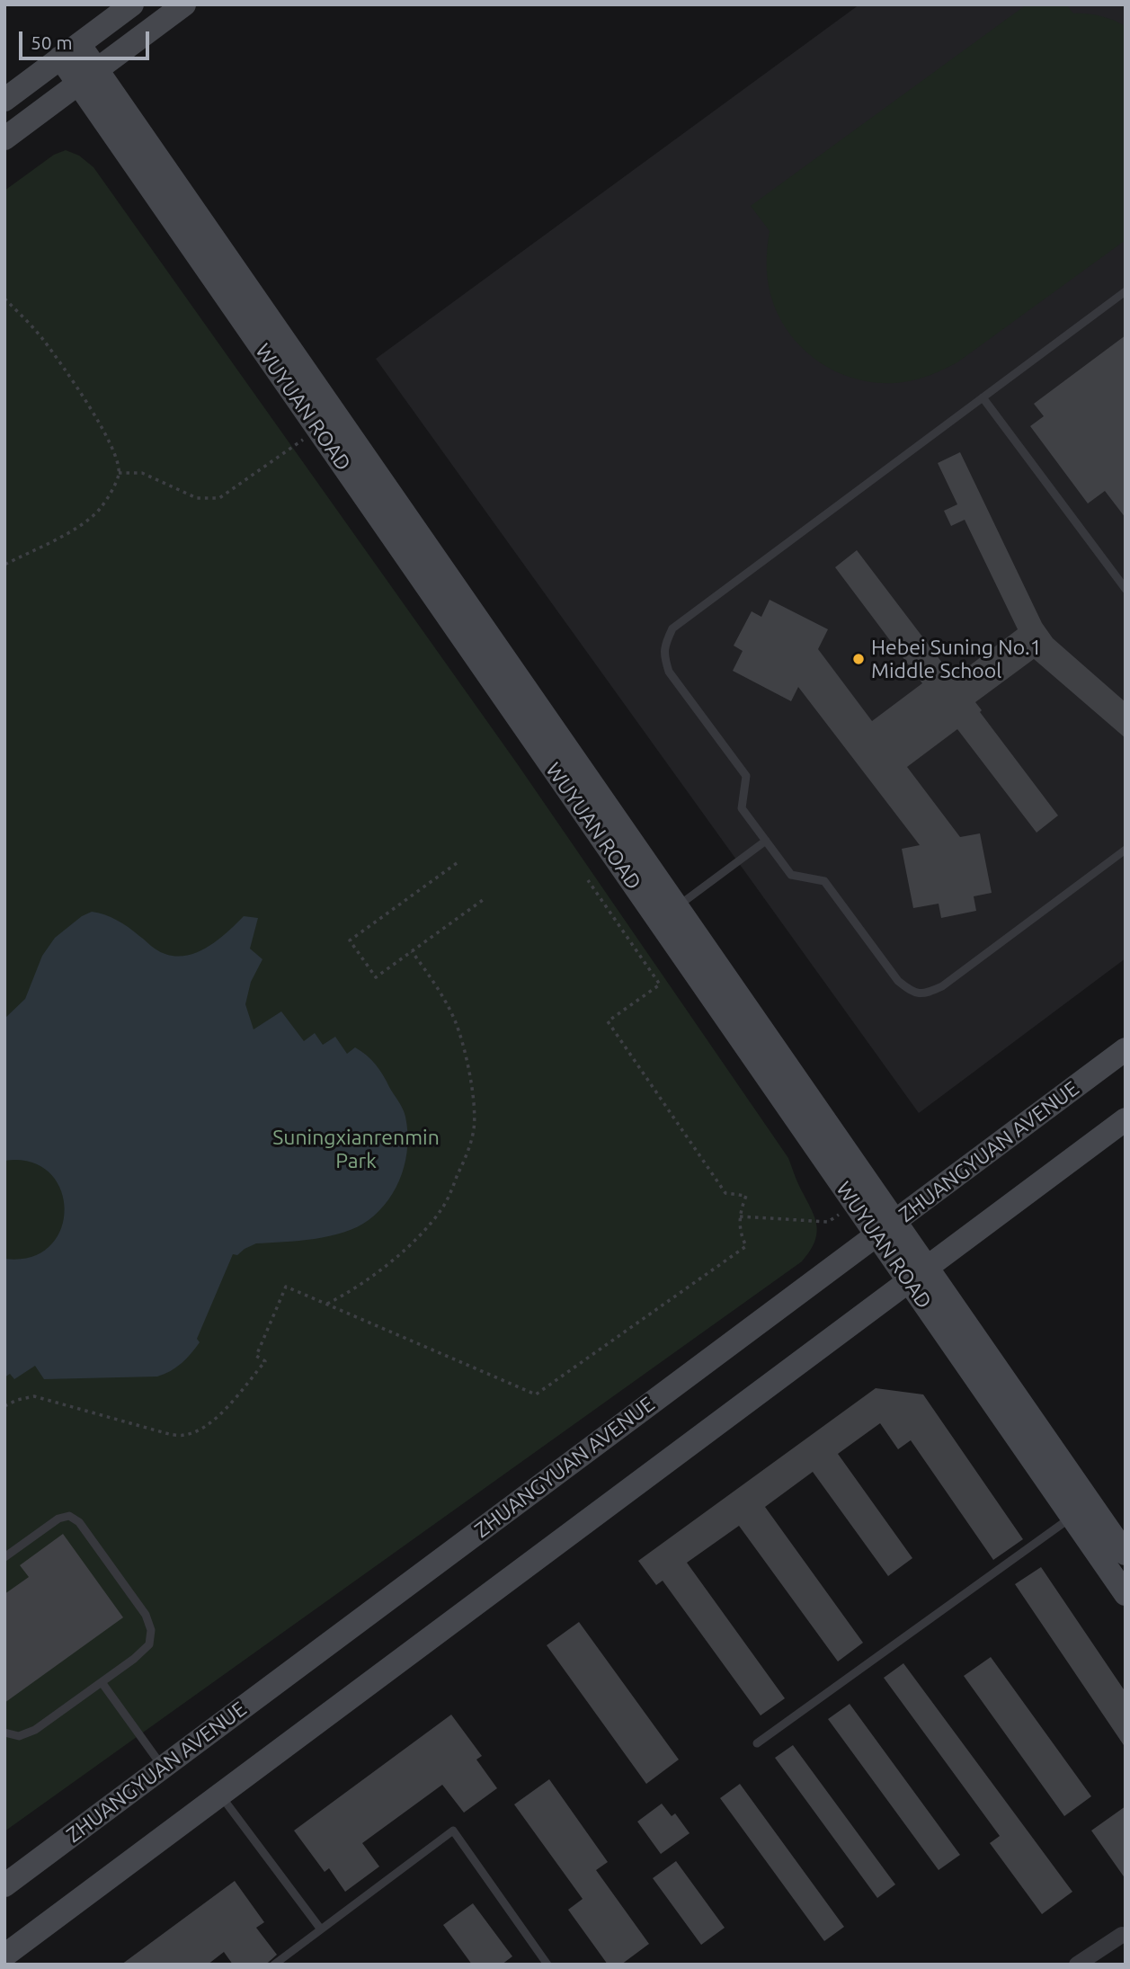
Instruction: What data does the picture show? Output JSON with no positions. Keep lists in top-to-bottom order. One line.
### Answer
{"streets":{"main road":["WUYUAN ROAD","ZHUANGYUAN AVENUE"]},"crossings":[["WUYUAN ROAD","ZHUANGYUAN AVENUE"]],"parks":["Suningxianrenmin Park"],"places":["Hebei Suning No.1 Middle School"],"scale_bar":"50 m"}
